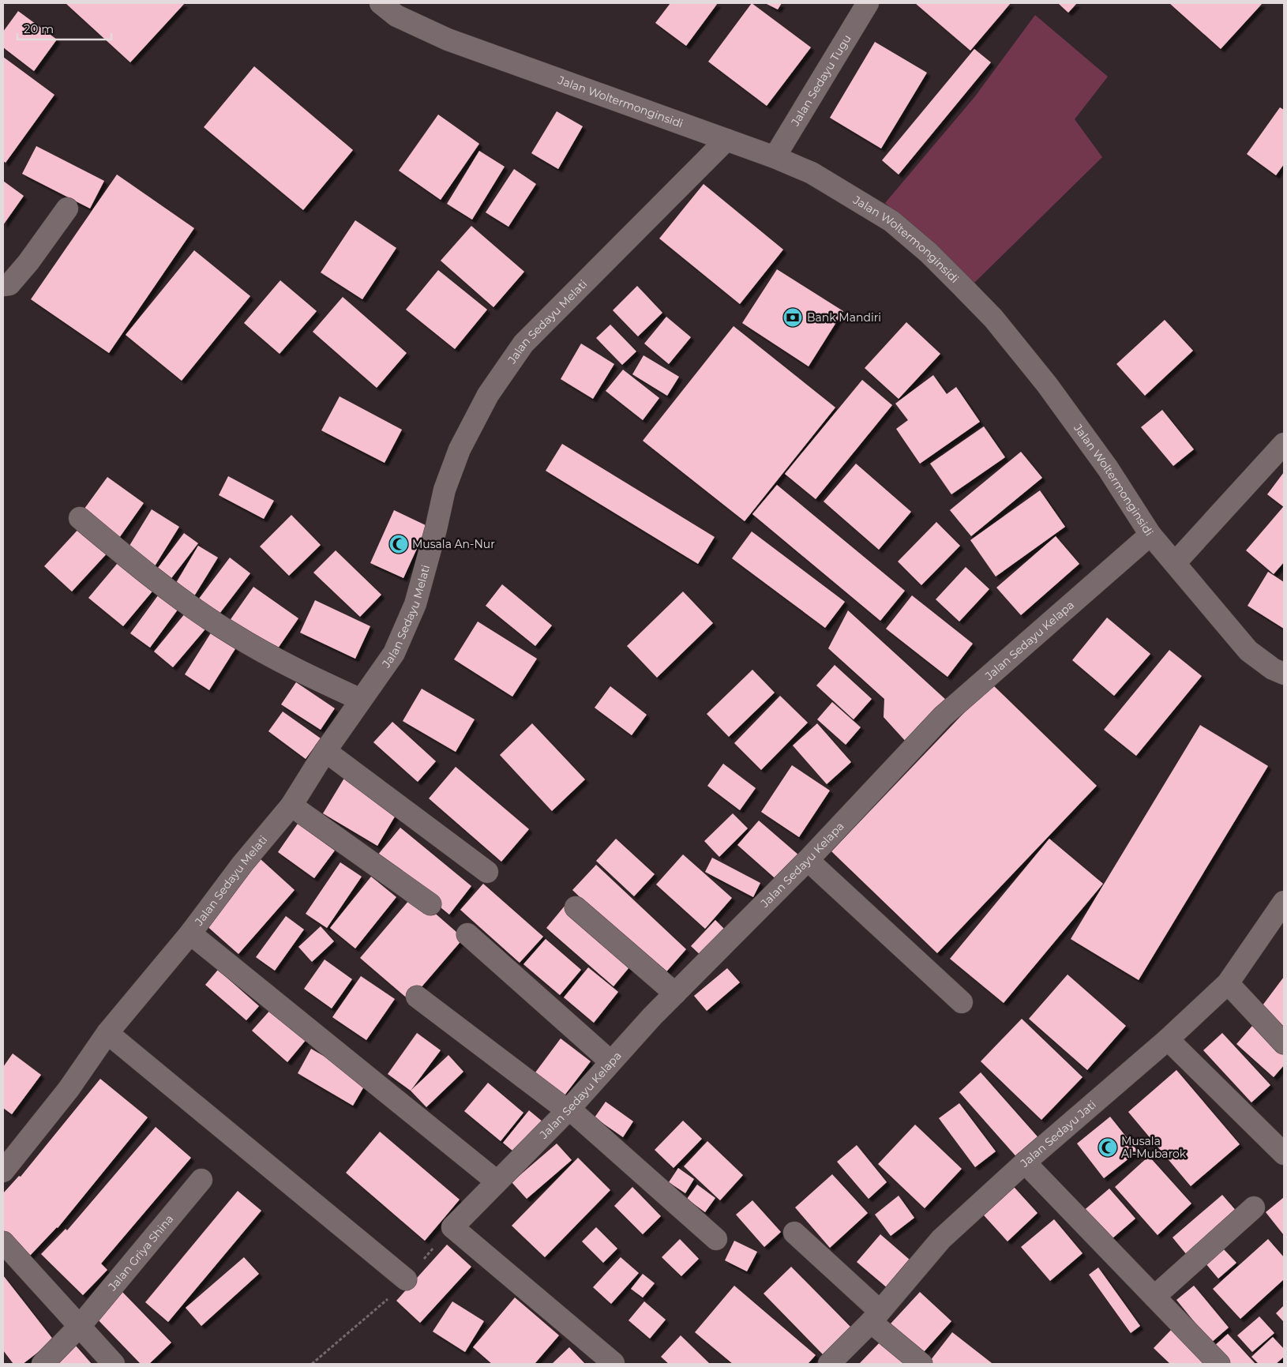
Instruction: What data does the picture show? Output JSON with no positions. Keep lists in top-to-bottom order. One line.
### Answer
{"streets":{"street":["Jalan Sedayu Tugu","Jalan Woltermonginsidi","Jalan Sedayu Melati","Jalan Sedayu Kelapa","Jalan Sedayu Jati","Jalan Griya Shina"]},"crossings":[["Jalan Sedayu Tugu","Jalan Woltermonginsidi"],["Jalan Woltermonginsidi","Jalan Sedayu Melati"],["Jalan Woltermonginsidi","Jalan Sedayu Kelapa"]],"places":{"bank":["Bank Mandiri"],"mosque":["Musala An-Nur","Musala Al-Mubarok"]},"scale_bar":"20 m"}
